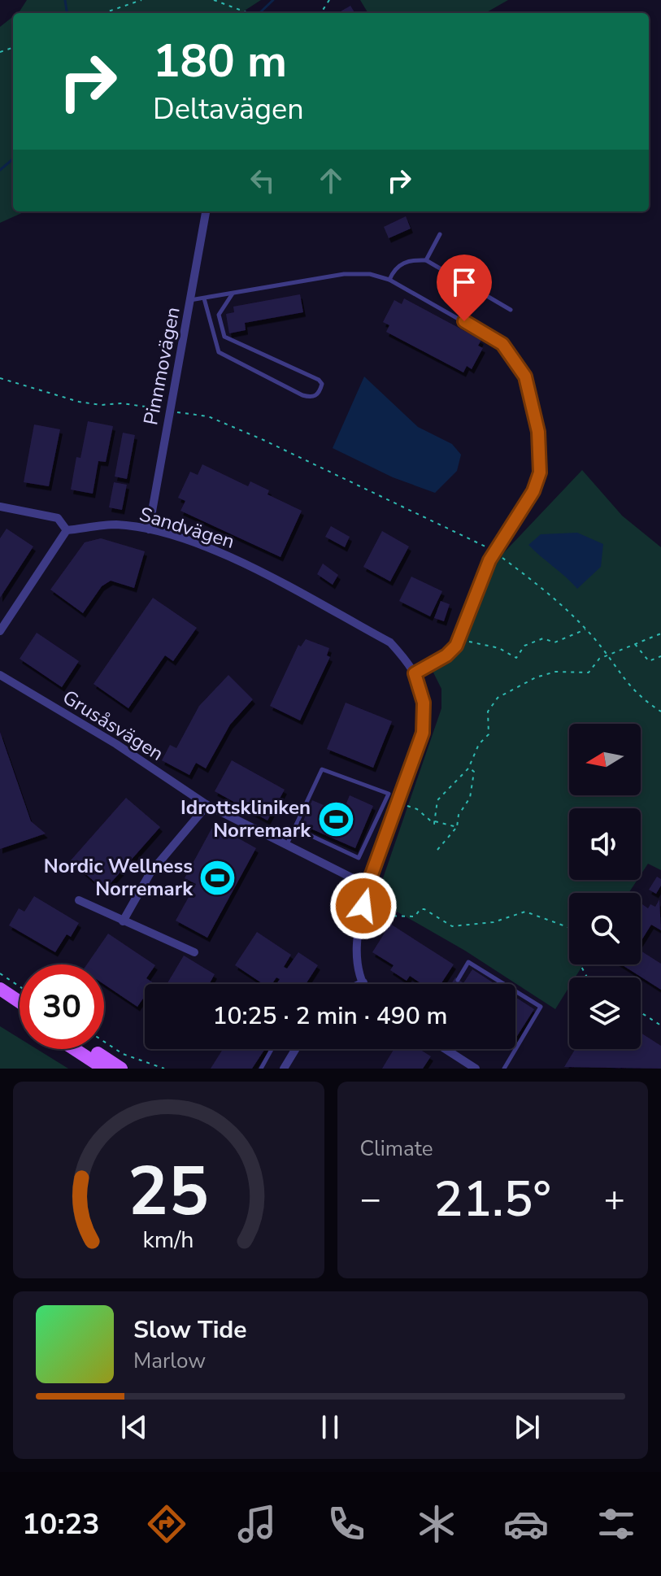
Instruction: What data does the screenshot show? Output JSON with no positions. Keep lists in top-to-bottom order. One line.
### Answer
{"streets":{"street":["Pinnmovägen","Sandvägen","Grusåsvägen"]},"crossings":[["Pinnmovägen","Sandvägen"]],"places":{"sports":["Idrottskliniken Norremark","Nordic Wellness Norremark"]},"north":"left","page":{"turn":["180 m","Deltavägen"],"limit":"30","trip":"10:25 · 2 min · 490 m","tile":"Climate","heat":["−","21.5°","+"],"song":["Slow Tide","Marlow"],"tabs":"10:23","gauge":["25","km/h"]}}
